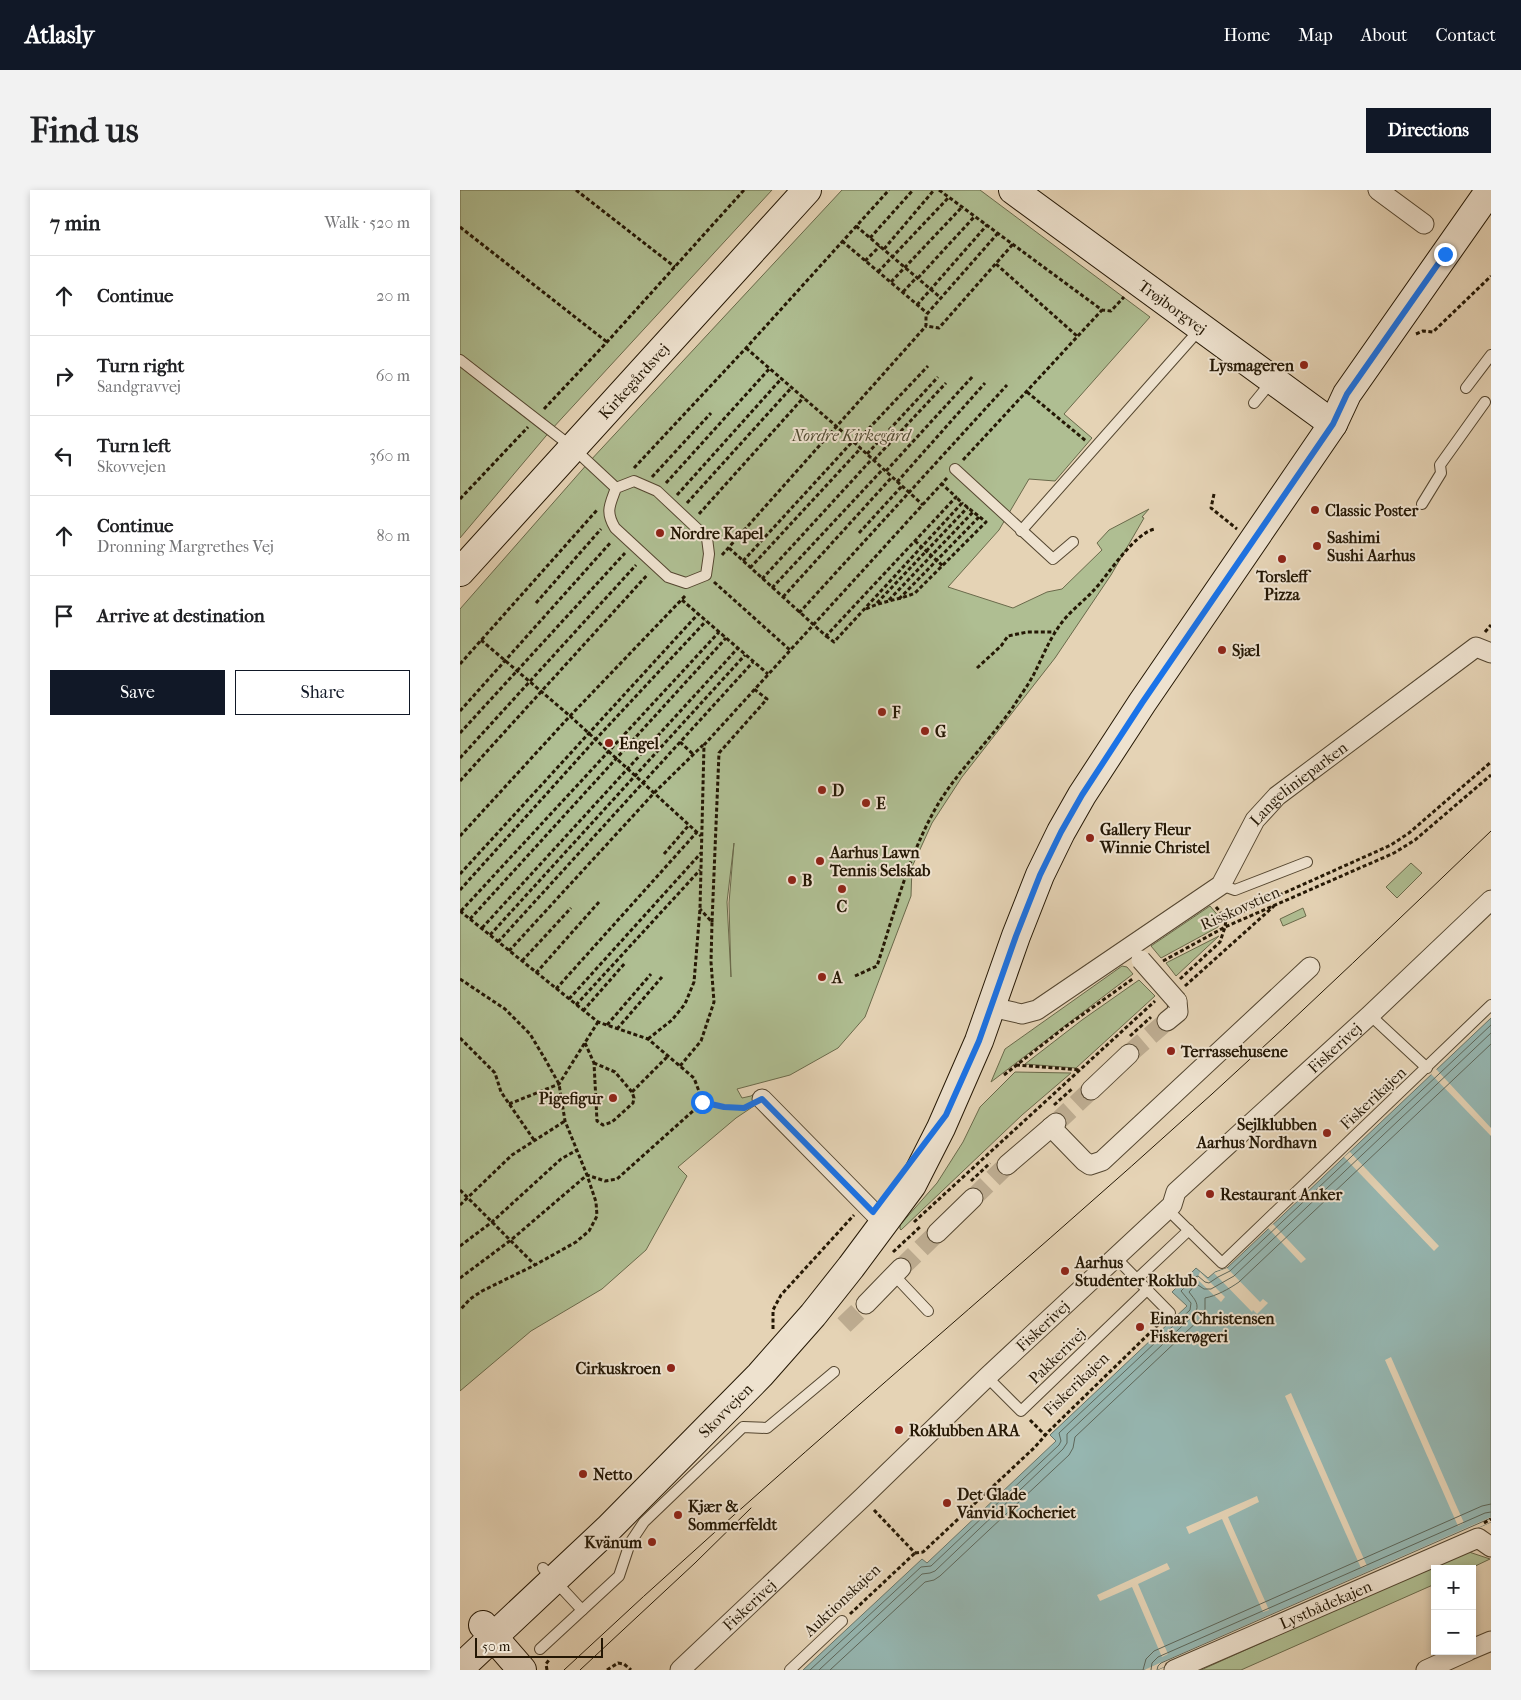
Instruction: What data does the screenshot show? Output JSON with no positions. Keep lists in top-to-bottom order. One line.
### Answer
{"streets":{"street":["Trøjborgvej","Kirkegårdsvej","Langelinieparken","Fiskerivej","Skovvejen","Lystbådekajen"],"lane":["Fiskerikajen","Pakkerivej","Auktionskajen"],"path":["Risskovstien"]},"crossings":[["Trøjborgvej","Skovvejen"],["Langelinieparken","Risskovstien"],["Langelinieparken","Skovvejen"],["Fiskerivej","Fiskerikajen"],["Fiskerikajen","Auktionskajen"]],"parks":["Nordre Kirkegård"],"places":["Lysmageren","Classic Poster","Nordre Kapel","Sashimi Sushi Aarhus","Torsleff Pizza","Sjæl","F","G","Engel","D","E","Gallery Fleur Winnie Christel","Aarhus Lawn Tennis Selskab","B","C","A","Terrassehusene","Pigefigur","Sejlklubben Aarhus Nordhavn","Restaurant Anker","Aarhus Studenter Roklub","Einar Christensen Fiskerøgeri","Cirkuskroen","Roklubben ARA","Netto","Det Glade Vanvid Kocheriet","Kjær & Sommerfeldt","Kvänum"],"scale_bar":"50 m","page":{"header":"Atlasly","nav":["Home","Map","About","Contact"],"buttons":["Directions",["Save","Share"]],"title":"Find us","heading":["7 min","Walk · 520 m"],"list":[["Continue","20 m"],["Turn right","Sandgravvej","60 m"],["Turn left","Skovvejen","360 m"],["Continue","Dronning Margrethes Vej","80 m"],"Arrive at destination"],"map_buttons":["+","−"],"scale":"50 m"}}
